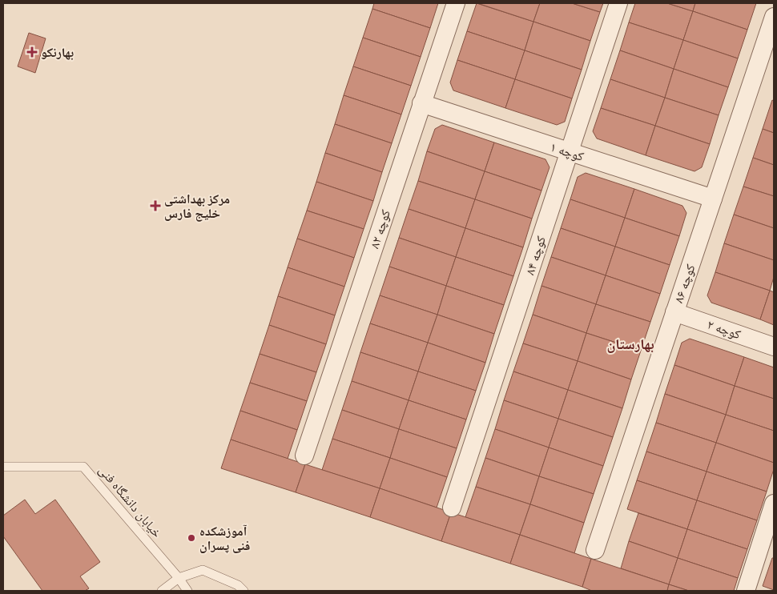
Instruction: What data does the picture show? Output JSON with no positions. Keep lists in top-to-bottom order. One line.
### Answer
{"streets":{"street":["کوچه ۱","کوچه ۸۲","کوچه ۸۴","کوچه ۸۶","کوچه ۲"],"lane":["خیابان دانشگاه فنی"]},"crossings":[["کوچه ۱","کوچه ۸۲"],["کوچه ۱","کوچه ۸۴"],["کوچه ۱","کوچه ۸۶"],["کوچه ۸۶","کوچه ۲"]],"districts":["بهارستان"],"places":{"health":["بهارنکو","مرکز بهداشتی خلیج فارس"],"other":["آموزشکده فنی پسران"]}}
